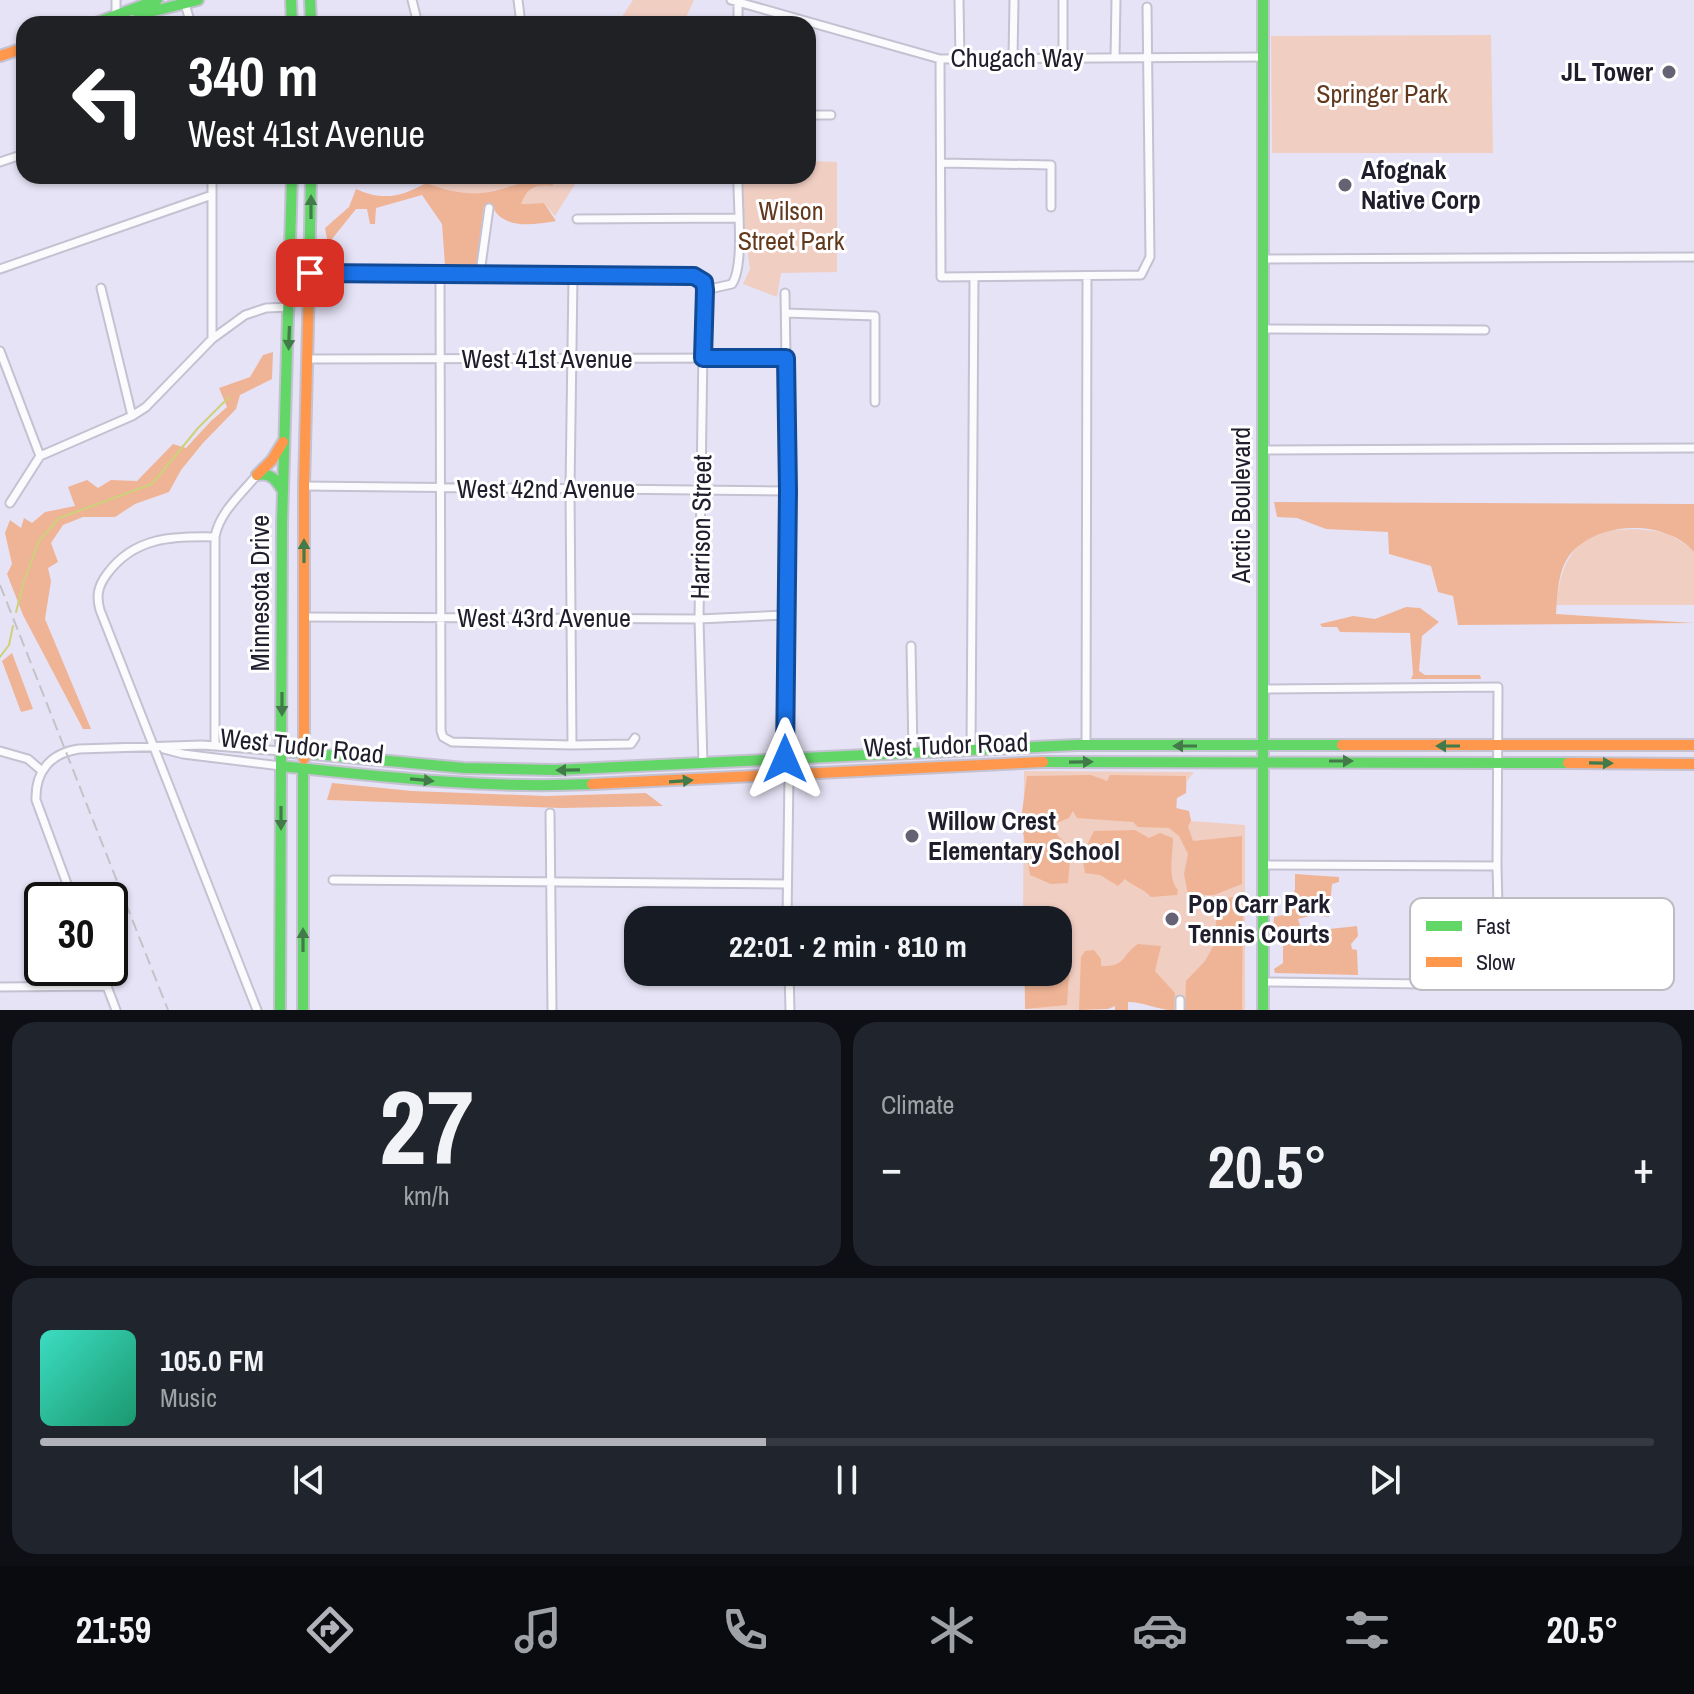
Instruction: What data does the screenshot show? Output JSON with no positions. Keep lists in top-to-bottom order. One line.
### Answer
{"streets":{"main road":["Arctic Boulevard","Minnesota Drive","West Tudor Road"],"street":["Chugach Way","West 41st Avenue","West 42nd Avenue","Harrison Street","West 43rd Avenue"]},"crossings":[["Chugach Way","Arctic Boulevard"],["West 41st Avenue","Harrison Street"],["West 41st Avenue","Minnesota Drive"],["West 42nd Avenue","Harrison Street"],["West 42nd Avenue","Minnesota Drive"],["Arctic Boulevard","West Tudor Road"],["Harrison Street","West 43rd Avenue"],["Harrison Street","West Tudor Road"],["Minnesota Drive","West 43rd Avenue"],["Minnesota Drive","West Tudor Road"]],"parks":["Springer Park","Wilson Street Park"],"places":["JL Tower","Afognak Native Corp","Willow Crest Elementary School","Pop Carr Park Tennis Courts"],"legend":["Fast","Slow"],"page":{"turn":["340 m","West 41st Avenue"],"limit":"30","trip":"22:01 · 2 min · 810 m","tile":[["27","km/h"],"Climate"],"heat":["−","20.5°","+"],"song":["105.0 FM","Music"],"tabs":["21:59","20.5°"]}}
